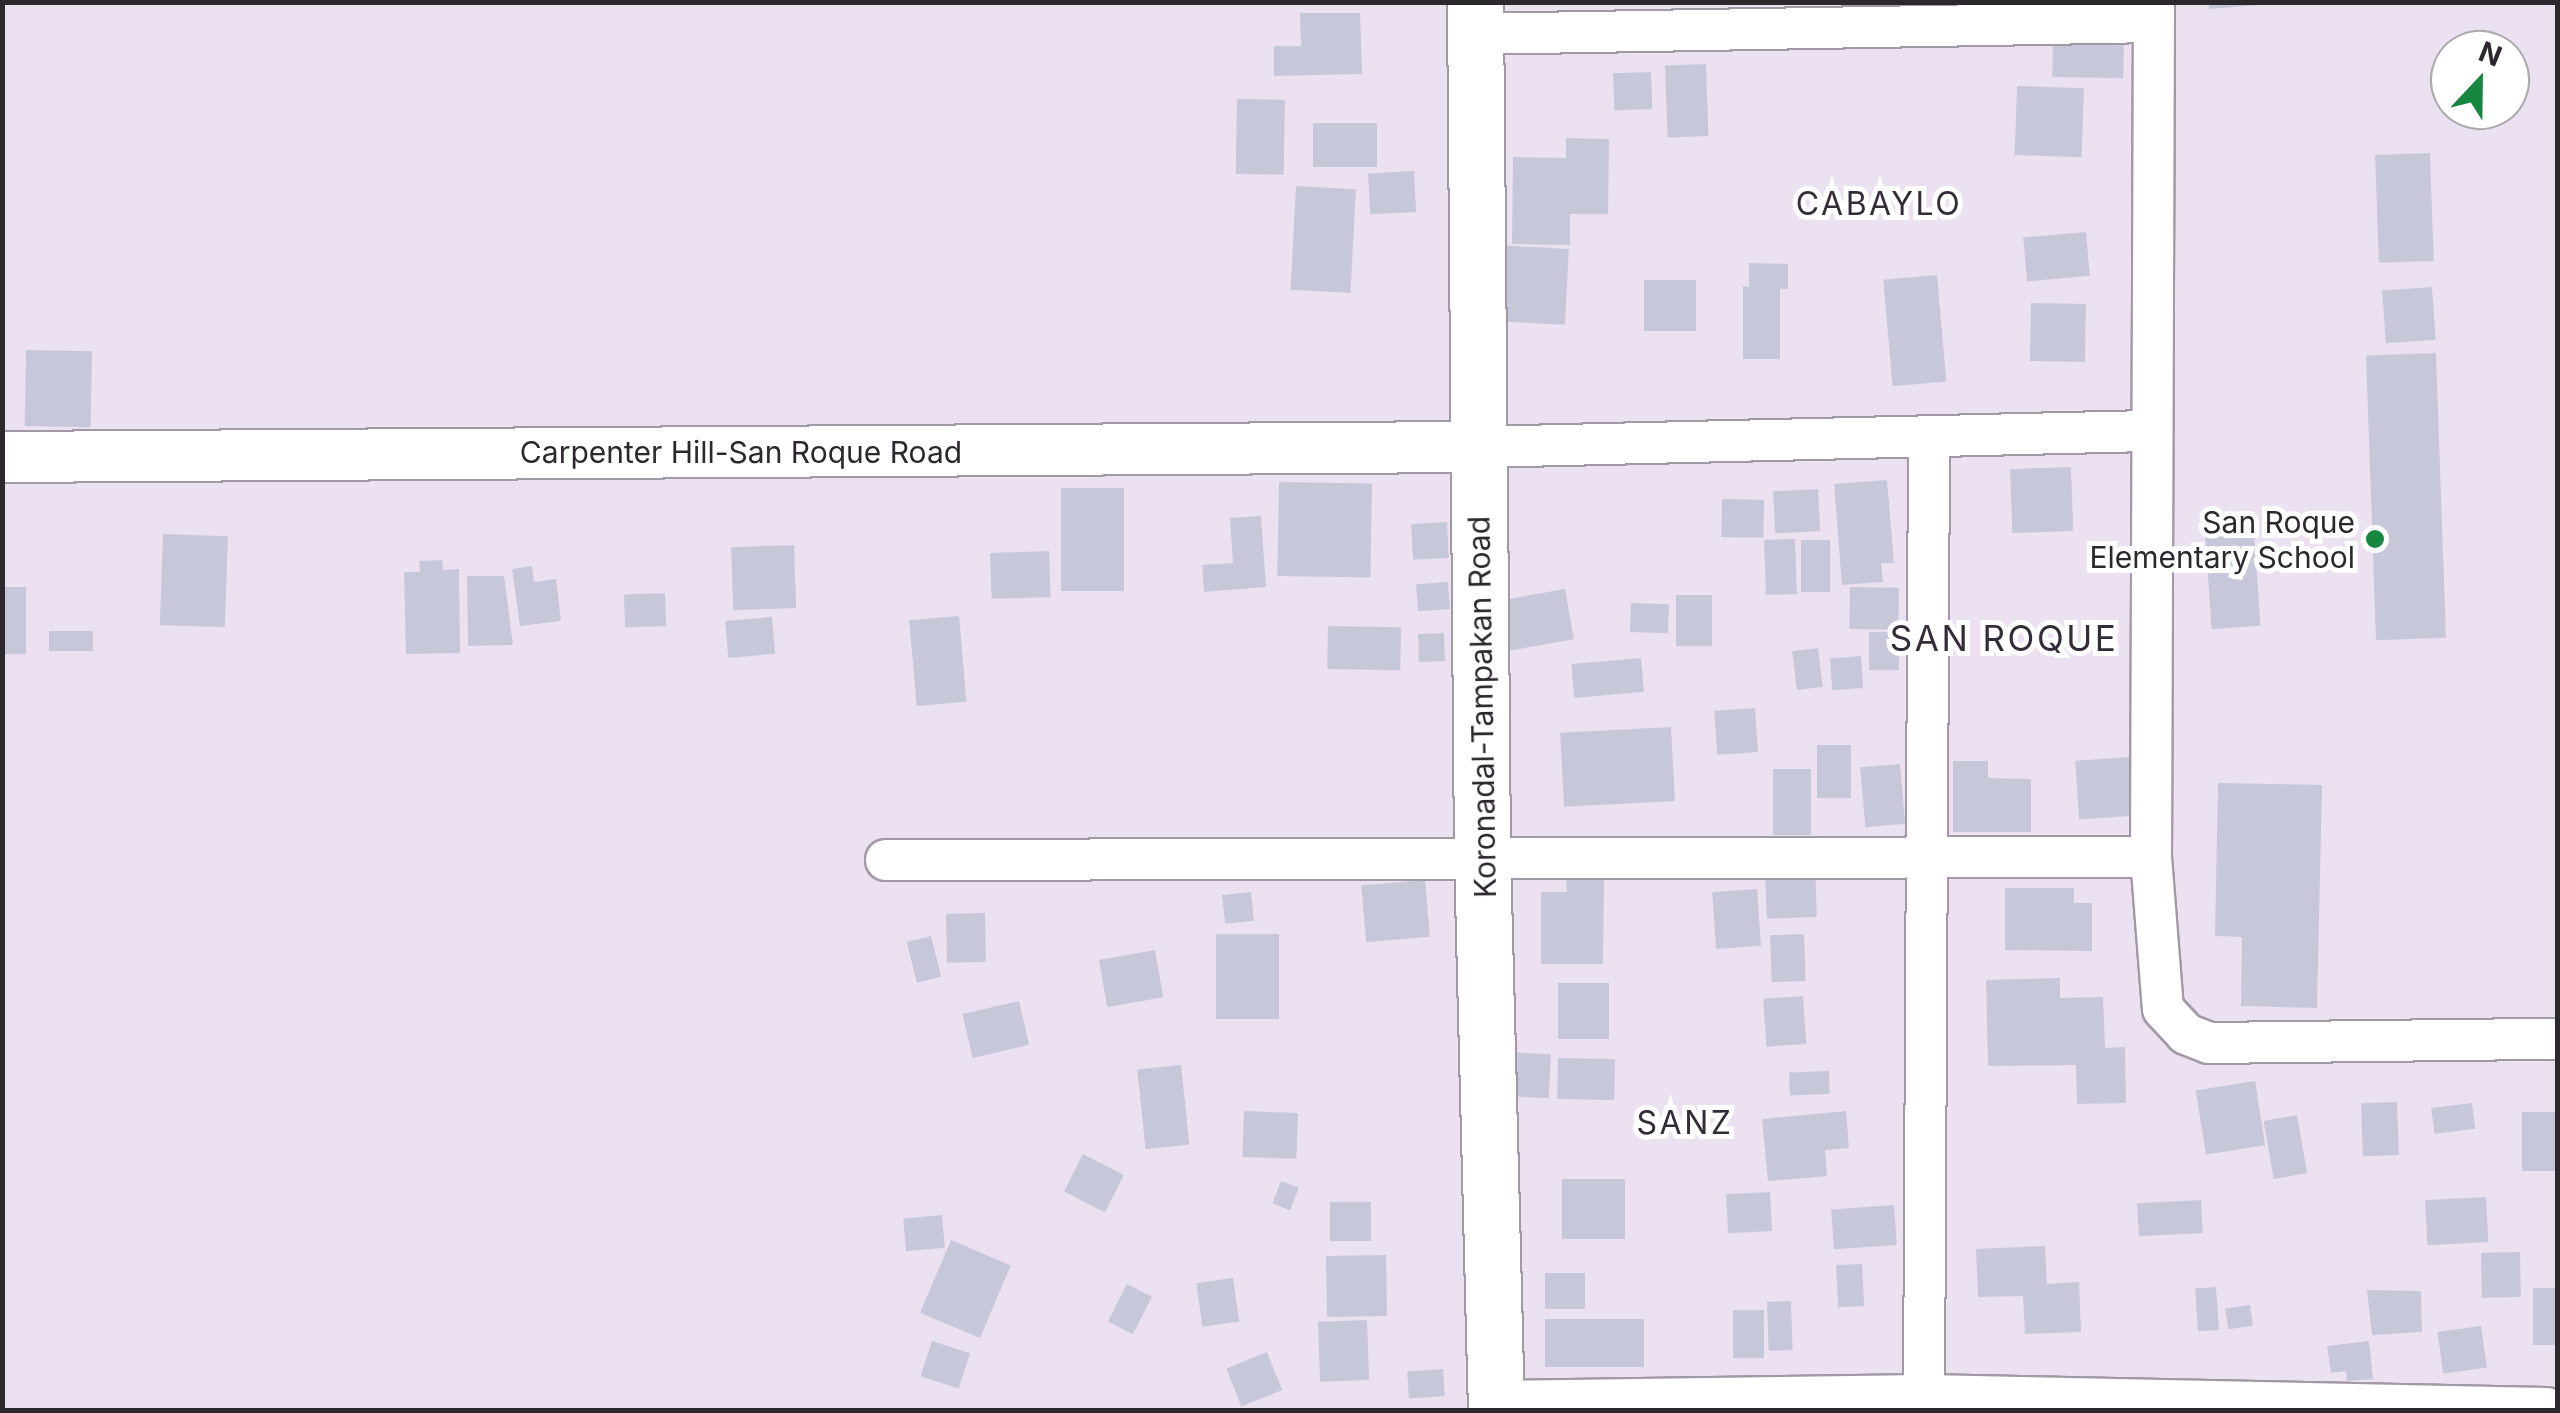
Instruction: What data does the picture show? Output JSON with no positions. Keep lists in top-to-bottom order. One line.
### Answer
{"streets":{"main road":["Koronadal-Tampakan Road"],"street":["Carpenter Hill-San Roque Road"]},"crossings":[["Carpenter Hill-San Roque Road","Koronadal-Tampakan Road"]],"districts":["CABAYLO","SAN ROQUE","SANZ"],"places":["San Roque Elementary School"],"north":"top"}
